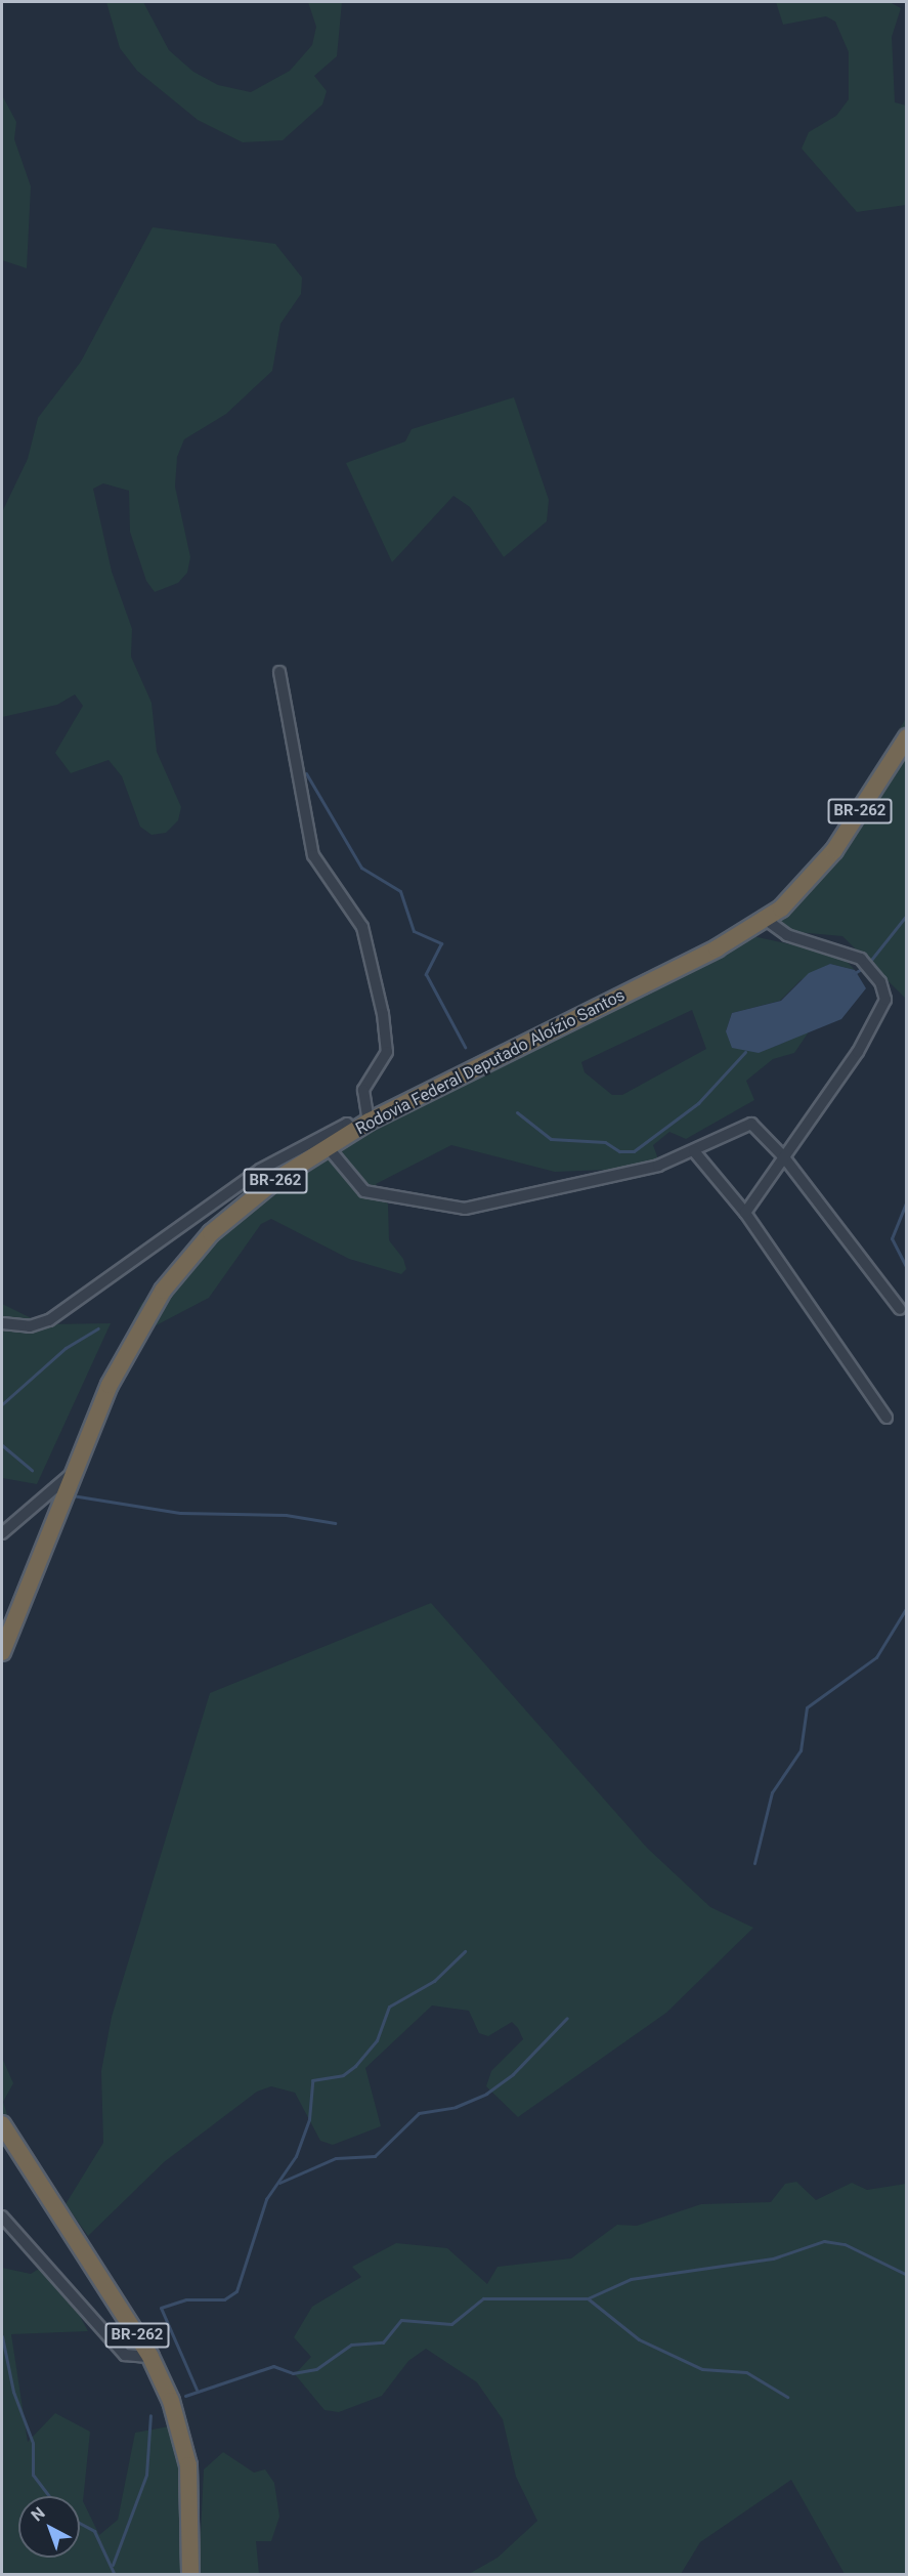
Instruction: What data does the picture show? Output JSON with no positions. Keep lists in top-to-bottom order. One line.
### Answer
{"streets":{"highway":["BR-262","Rodovia Federal Deputado Aloízio Santos"]},"north":"top left"}
